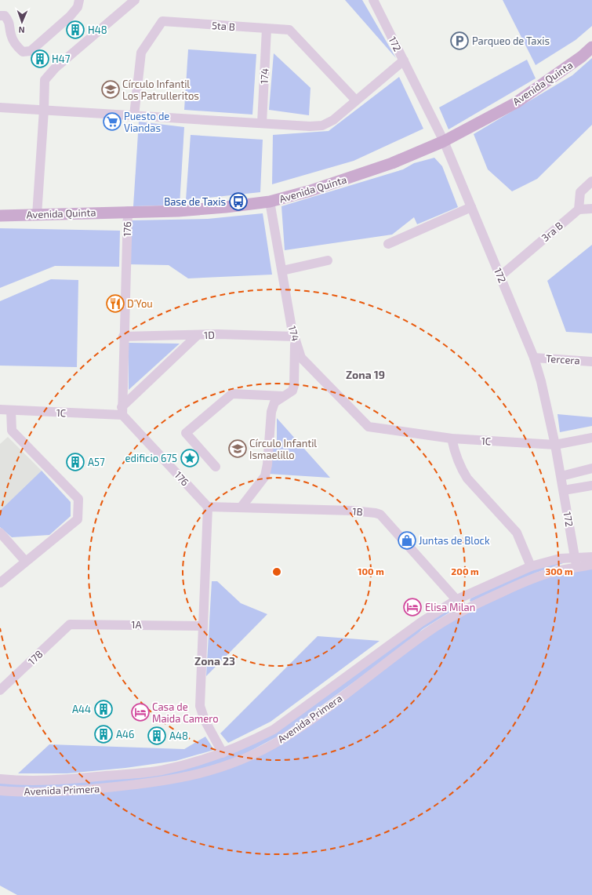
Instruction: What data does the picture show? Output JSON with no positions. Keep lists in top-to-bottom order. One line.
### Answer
{"streets":{"main road":["Avenida Quinta"],"street":["5ta B","172","174","176","3ra B","1D","Tercera","1C","1B","1A","178","Avenida Primera"]},"crossings":[["5ta B","174"],["172","Avenida Quinta"],["172","3ra B"],["172","Tercera"],["172","1C"],["172","Avenida Primera"],["174","Avenida Quinta"],["174","1D"],["174","1C"],["Avenida Quinta","176"],["176","1D"],["176","1C"],["176","1B"],["1B","Avenida Primera"],["1A","178"]],"districts":["Zona 19","Zona 23"],"places":{"building":["H48","H47","A57","A44","A46","A48"],"parking":["Parqueo de Taxis"],"school or university":["Círculo Infantil Los Patrulleritos","Círculo Infantil Ismaelillo"],"supermarket":["Puesto de Viandas"],"bus stop":["Base de Taxis"],"restaurant":["D'You"],"place":["edificio 675"],"shop":["Juntas de Block"],"hotel":["Elisa Milan","Casa de Maida Camero"]},"north":"bottom","rings":["100 m","200 m","300 m"]}
